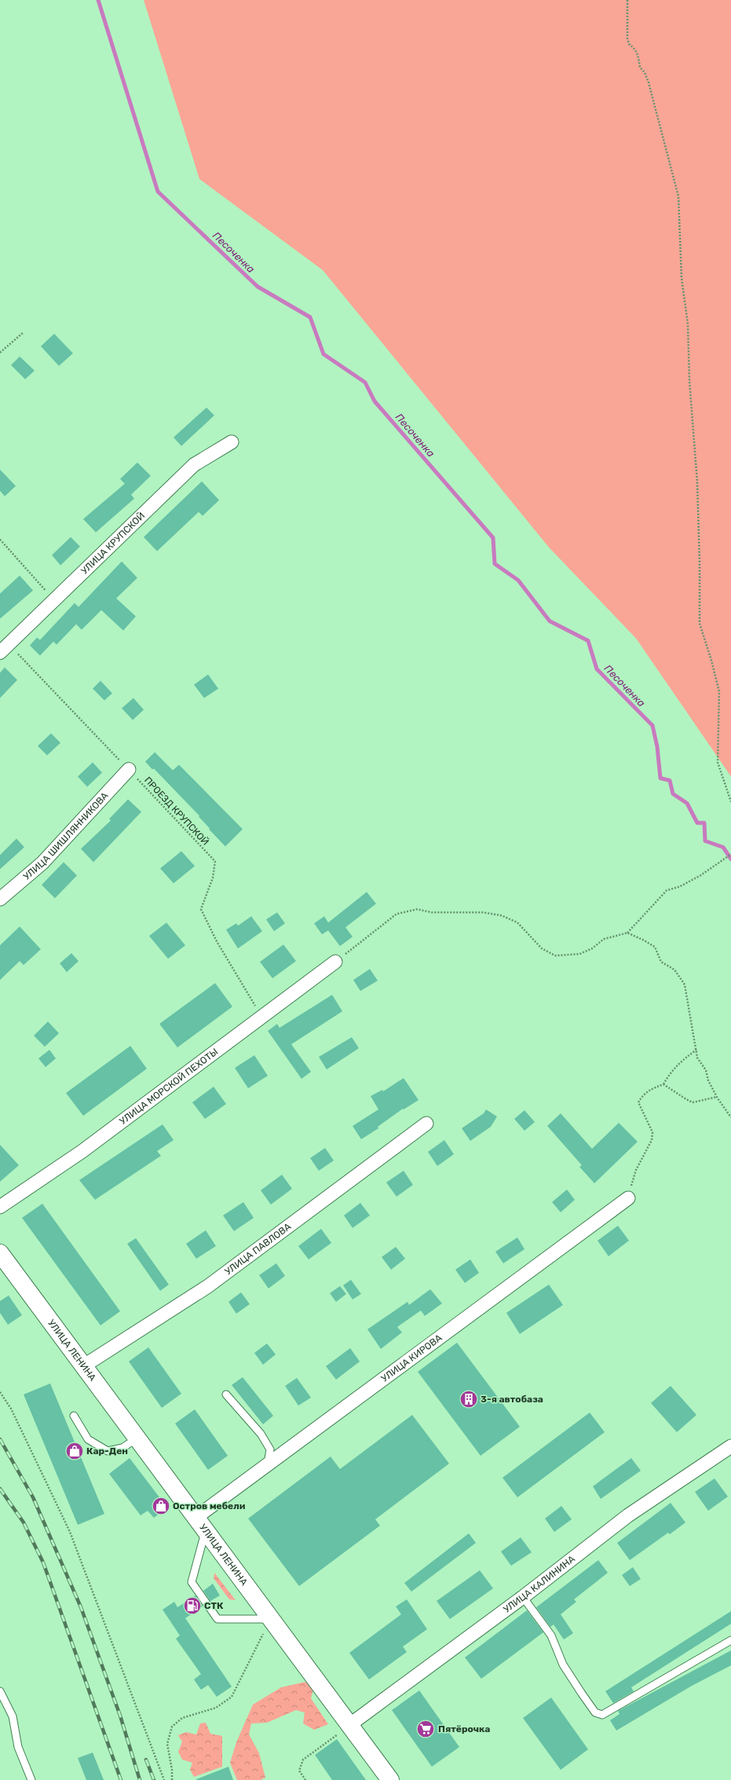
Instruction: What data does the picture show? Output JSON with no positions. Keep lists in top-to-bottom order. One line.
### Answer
{"streets":{"street":["УЛИЦА КРУПСКОЙ","УЛИЦА ШИШЛЯННИКОВА","УЛИЦА МОРСКОЙ ПЕХОТЫ","УЛИЦА ПАВЛОВА","УЛИЦА ЛЕНИНА","УЛИЦА КИРОВА","УЛИЦА КАЛИНИНА"],"path":["ПРОЕЗД КРУПСКОЙ"]},"crossings":[["УЛИЦА КРУПСКОЙ","ПРОЕЗД КРУПСКОЙ"],["ПРОЕЗД КРУПСКОЙ","УЛИЦА ШИШЛЯННИКОВА"],["ПРОЕЗД КРУПСКОЙ","УЛИЦА МОРСКОЙ ПЕХОТЫ"],["УЛИЦА ПАВЛОВА","УЛИЦА ЛЕНИНА"],["УЛИЦА ЛЕНИНА","УЛИЦА КИРОВА"],["УЛИЦА ЛЕНИНА","УЛИЦА КАЛИНИНА"]],"water":["Песоченка"],"places":{"building":["3-я автобаза"],"shop":["Кар-Ден","Остров мебели"],"fuel station":["СТК"],"supermarket":["Пятёрочка"]}}
